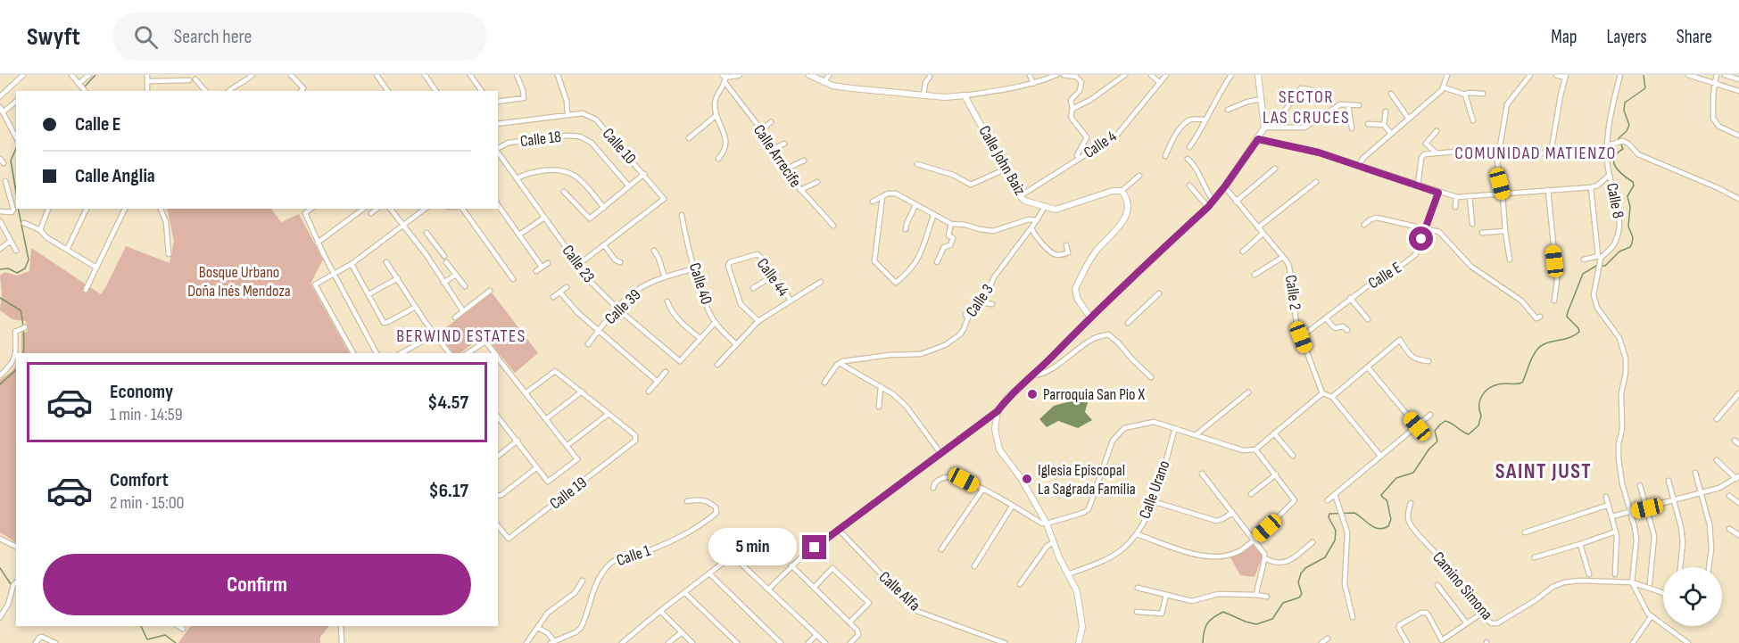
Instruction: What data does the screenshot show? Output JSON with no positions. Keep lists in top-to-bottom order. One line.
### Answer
{"streets":{"street":["Calle 18","Calle 4","Calle 10","Calle Arrecife","Calle John Baiz","Calle 8","Calle 23","Calle E","Calle 44","Calle 40","Calle 2","Calle 3","Calle 39","Calle Urano","Calle 19","Calle 1","Camino Simona","Calle Alfa"]},"crossings":[["Calle 4","Calle John Baiz"],["Calle 23","Calle 39"],["Calle E","Calle 2"],["Calle 40","Calle 39"]],"districts":["SECTOR LAS CRUCES","COMUNIDAD MATIENZO","BERWIND ESTATES","SAINT JUST"],"parks":["Bosque Urbano Doña Inés Mendoza"],"places":["Parroquia San Pio X","Iglesia Episcopal La Sagrada Familia"],"page":{"header":"Swyft","search":"Search here","nav":["Map","Layers","Share"],"banner":["Calle E","Calle Anglia"],"list":[{"name":"Economy","note":"1 min · 14:59","value":"$4.57"},{"name":"Comfort","note":"2 min · 15:00","value":"$6.17"}],"bubble":"5 min","buttons":"Confirm"}}
